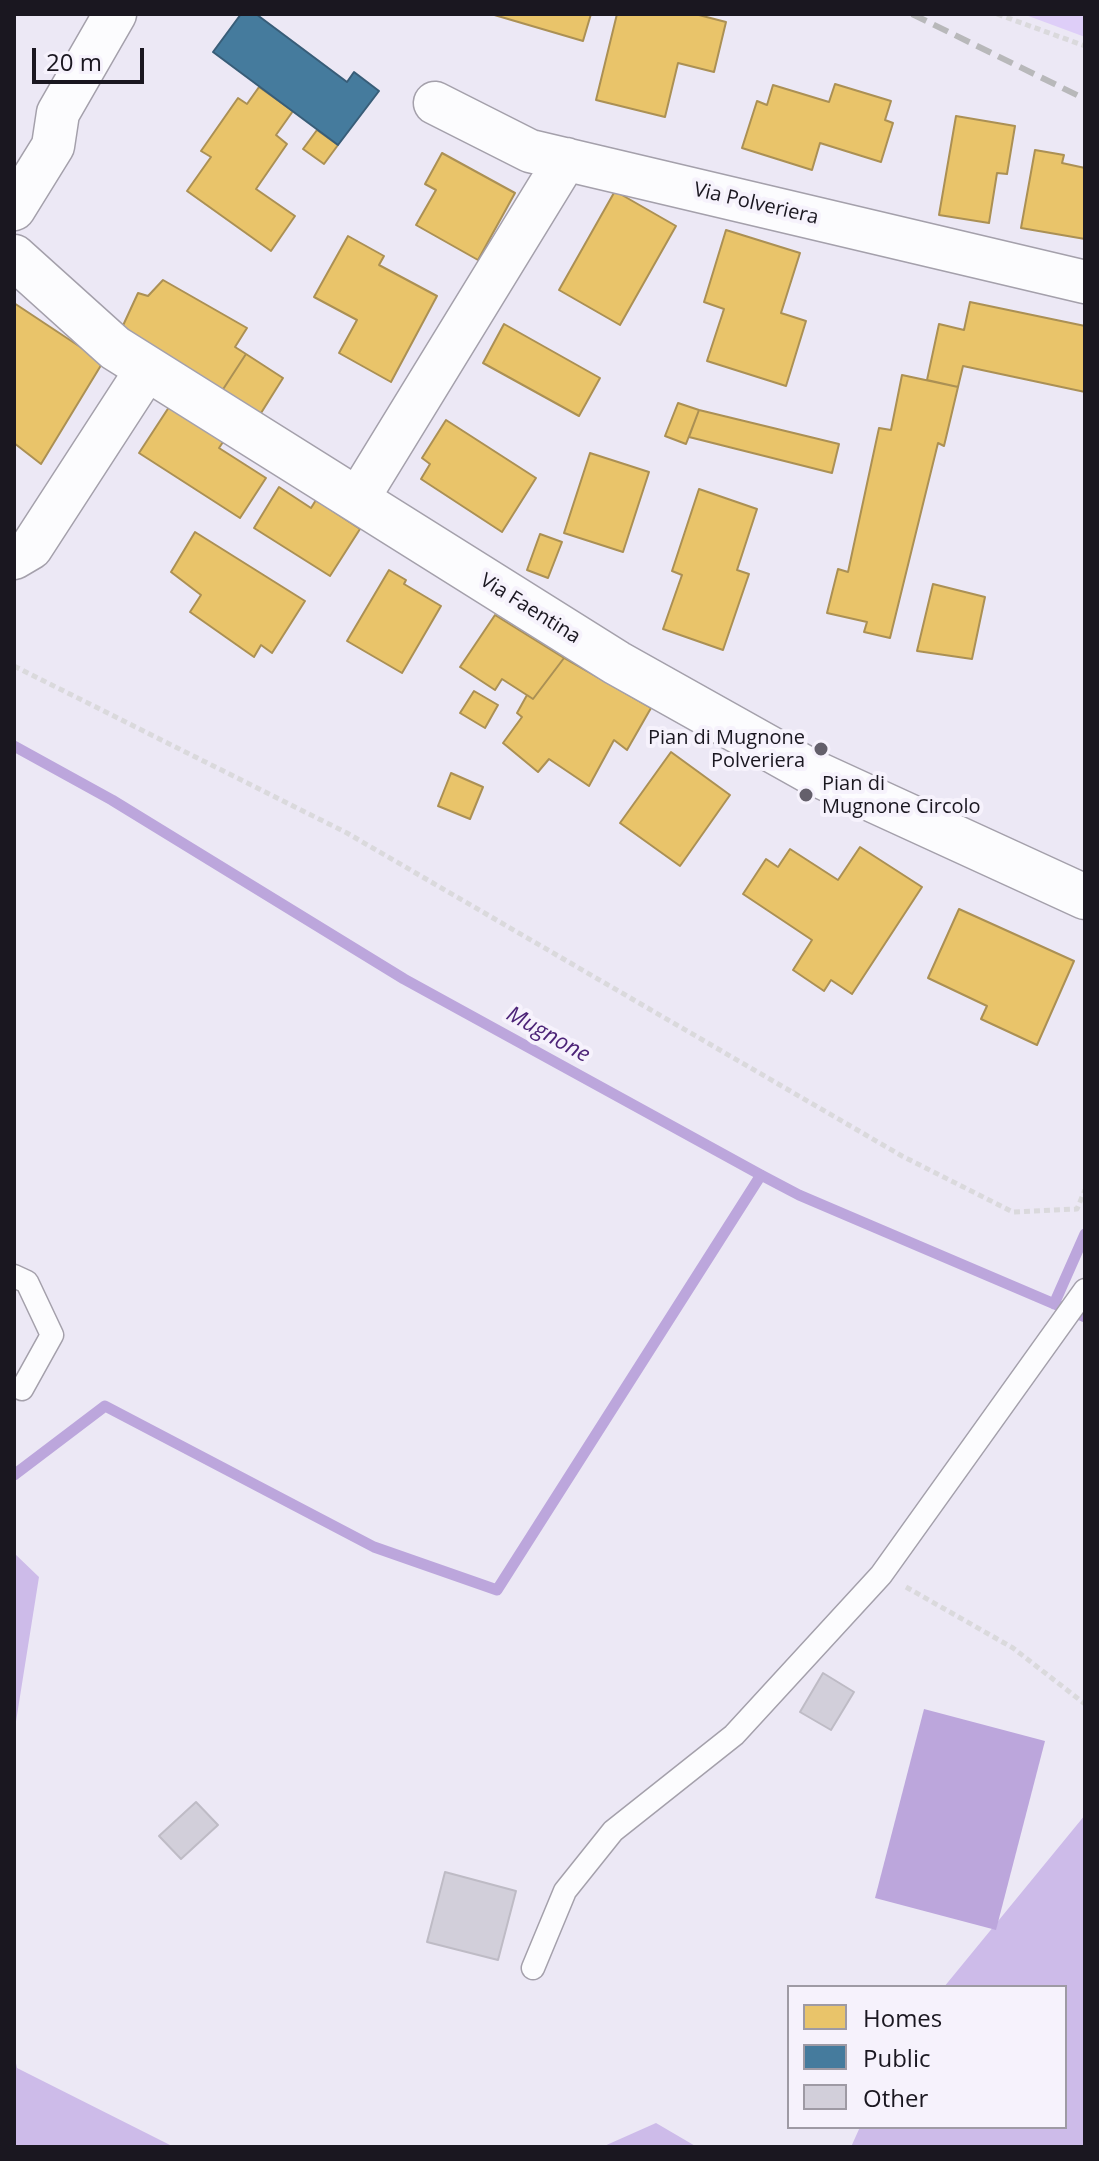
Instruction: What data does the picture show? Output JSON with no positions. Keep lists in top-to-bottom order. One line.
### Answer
{"streets":{"main road":["Via Faentina"],"street":["Via Polveriera"]},"water":["Mugnone"],"places":["Pian di Mugnone Polveriera","Pian di Mugnone Circolo"],"legend":["Homes","Public","Other"],"scale_bar":"20 m"}
